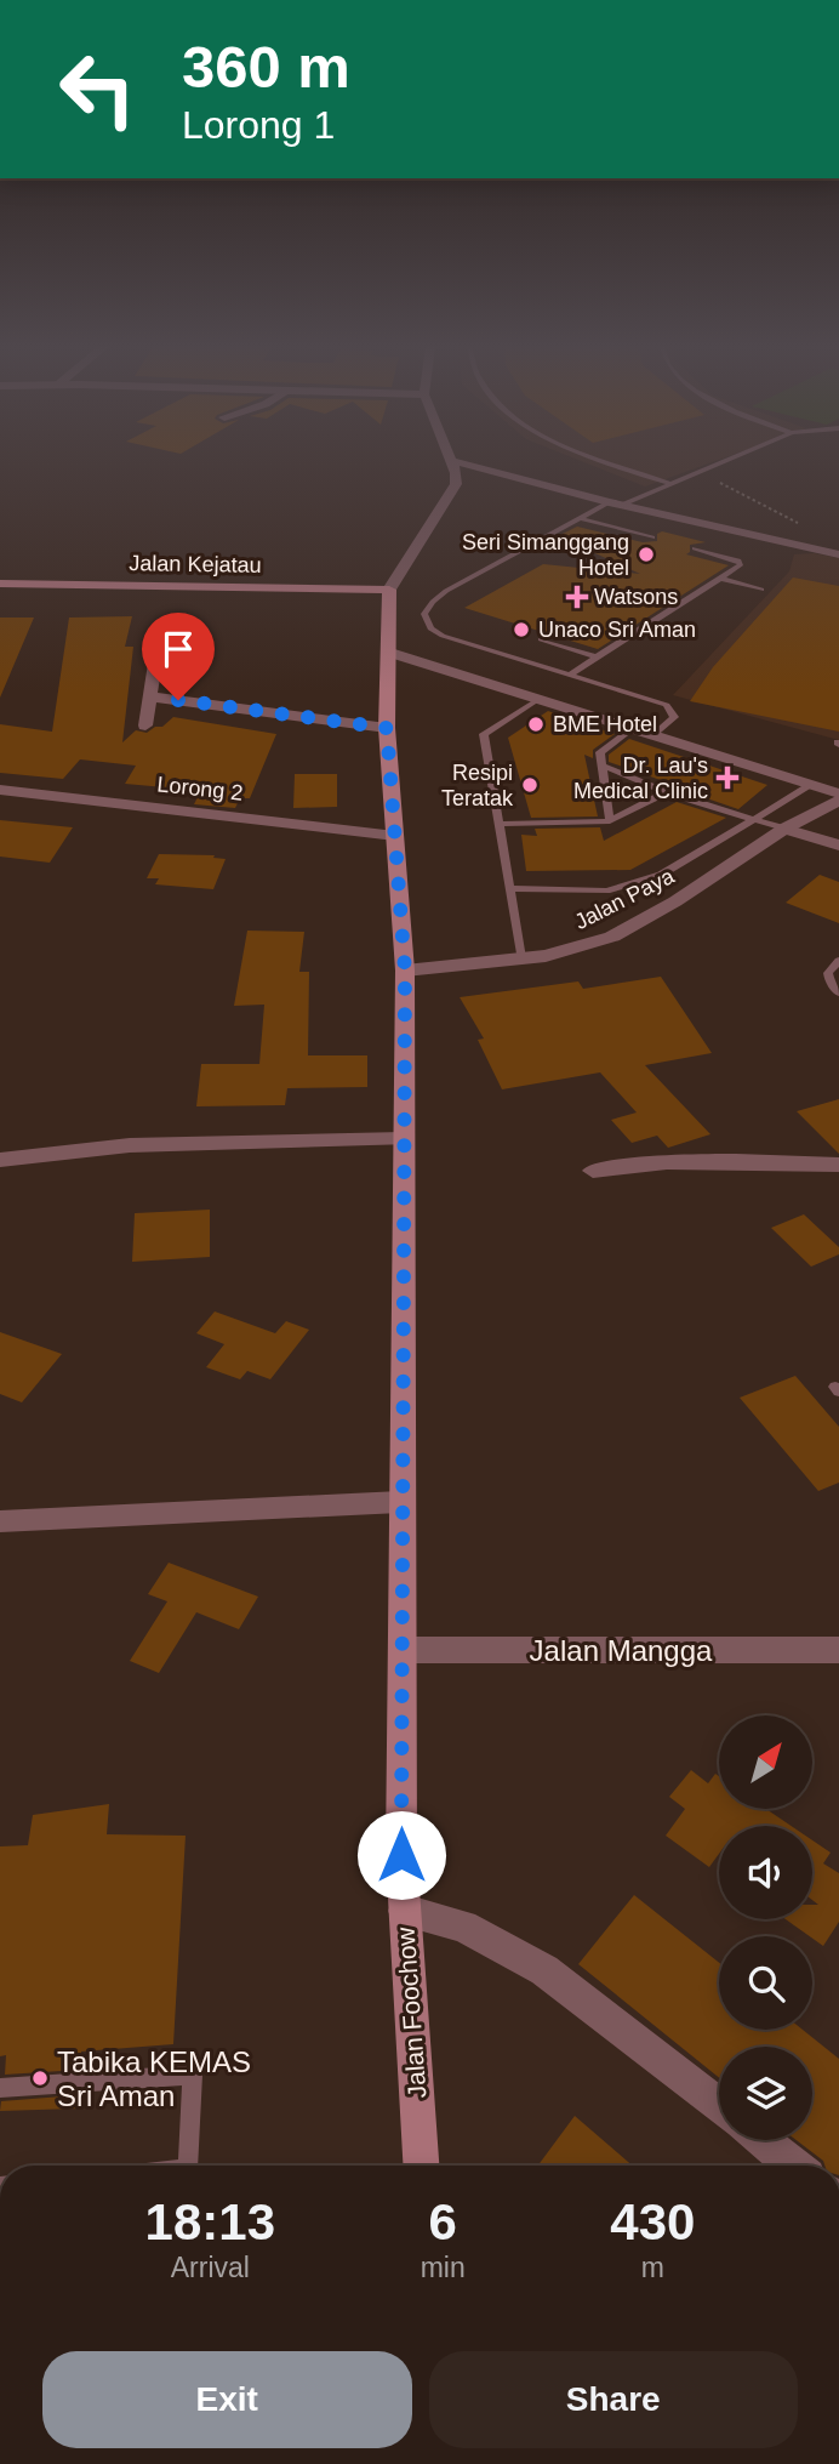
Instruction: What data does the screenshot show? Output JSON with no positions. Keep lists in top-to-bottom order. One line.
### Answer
{"streets":{"main road":["Jalan Kejatau","Jalan Foochow"],"street":["Lorong 2","Jalan Paya","Jalan Mangga"]},"crossings":[["Jalan Kejatau","Jalan Foochow"],["Lorong 2","Jalan Foochow"],["Jalan Paya","Jalan Foochow"],["Jalan Mangga","Jalan Foochow"]],"places":{"other":["Seri Simanggang Hotel","Unaco Sri Aman","BME Hotel","Resipi Teratak","Tabika KEMAS Sri Aman"],"health":["Watsons","Dr. Lau's Medical Clinic"]},"north":"top right","page":{"turn":["360 m","Lorong 1"],"eta":["18:13","Arrival","6","min","430","m"],"buttons":["Exit","Share"]}}
